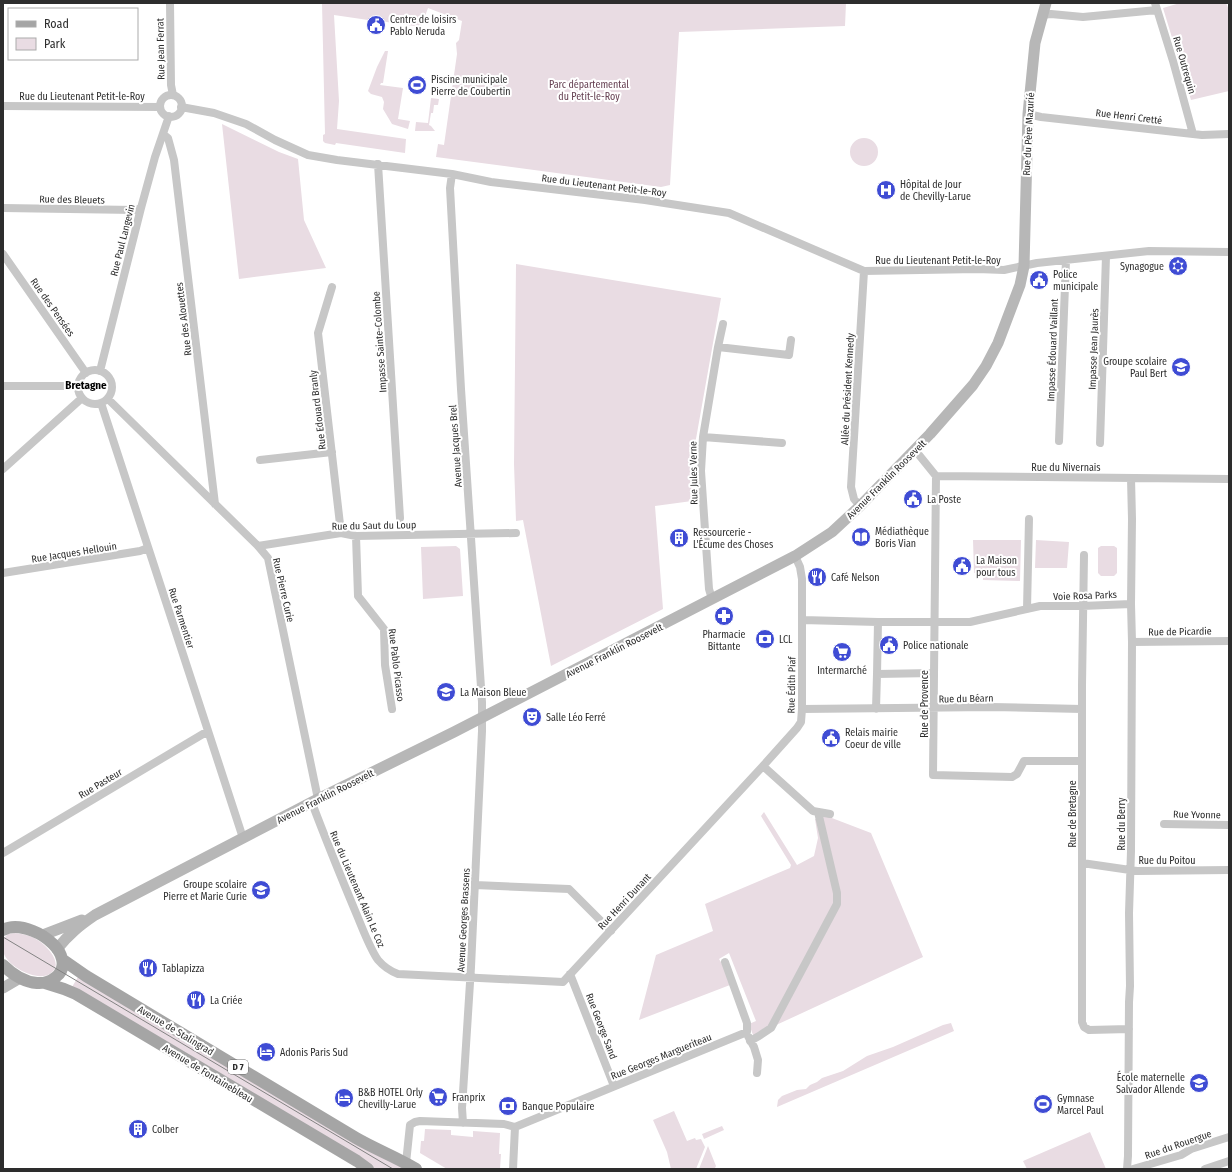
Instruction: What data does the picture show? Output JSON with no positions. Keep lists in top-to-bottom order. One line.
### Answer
{"streets":{"main road":["Rue du Père Mazurié","Avenue Franklin Roosevelt","Avenue de Stalingrad","D 7","Avenue de Fontainebleau"],"street":["Rue Jean Ferrat","Rue Outrequin","Rue du Lieutenant Petit-le-Roy","Rue Henri Cretté","Rue des Bleuets","Rue Paul Langevin","Rue des Pensées","Rue des Alouettes","Impasse Sainte-Colombe","Impasse Jean Jaurès","Impasse Édouard Vaillant","Allée du Président Kennedy","Rue Edouard Branly","Avenue Jacques Brel","Rue du Nivernais","Rue Jules Verne","Rue du Saut du Loup","Rue Jacques Hellouin","Rue Pierre Curie","Voie Rosa Parks","Rue Parmentier","Rue de Picardie","Rue Pablo Picasso","Rue Édith Piaf","Rue du Béarn","Rue de Provence","Rue Pasteur","Rue de Bretagne","Rue Yvonne","Rue du Berry","Rue du Poitou","Rue du Lieutenant Alain Le Coz","Rue Henri Dunant","Avenue Georges Brassens","Rue George Sand","Rue Georges Margueriteau","Rue du Rouergue"]},"crossings":[["Rue Jean Ferrat","Rue du Lieutenant Petit-le-Roy"],["Rue Jean Ferrat","Rue Paul Langevin"],["Rue Outrequin","Rue Henri Cretté"],["Rue du Lieutenant Petit-le-Roy","Rue du Père Mazurié"],["Rue du Lieutenant Petit-le-Roy","Rue Paul Langevin"],["Rue du Lieutenant Petit-le-Roy","Impasse Sainte-Colombe"],["Rue du Lieutenant Petit-le-Roy","Impasse Jean Jaurès"],["Rue du Lieutenant Petit-le-Roy","Impasse Édouard Vaillant"],["Rue du Lieutenant Petit-le-Roy","Allée du Président Kennedy"],["Rue du Lieutenant Petit-le-Roy","Avenue Jacques Brel"],["Rue du Lieutenant Petit-le-Roy","Avenue Franklin Roosevelt"],["Rue Henri Cretté","Rue du Père Mazurié"],["Rue du Père Mazurié","Avenue Franklin Roosevelt"],["Rue des Bleuets","Rue Paul Langevin"],["Rue Paul Langevin","Rue des Pensées"],["Rue Paul Langevin","Rue des Alouettes"],["Rue Paul Langevin","Rue Pierre Curie"],["Rue Paul Langevin","Rue Parmentier"],["Rue des Pensées","Rue Pierre Curie"],["Rue des Pensées","Rue Parmentier"],["Rue des Alouettes","Rue Pierre Curie"],["Allée du Président Kennedy","Avenue Franklin Roosevelt"],["Rue Edouard Branly","Rue du Saut du Loup"],["Avenue Jacques Brel","Avenue Franklin Roosevelt"],["Avenue Jacques Brel","Rue du Saut du Loup"],["Avenue Jacques Brel","Avenue Georges Brassens"],["Rue du Nivernais","Rue de Provence"],["Rue du Nivernais","Rue du Berry"],["Rue Jules Verne","Avenue Franklin Roosevelt"],["Avenue Franklin Roosevelt","Rue Pierre Curie"],["Avenue Franklin Roosevelt","Rue Parmentier"],["Avenue Franklin Roosevelt","Rue Édith Piaf"],["Avenue Franklin Roosevelt","Rue du Lieutenant Alain Le Coz"],["Avenue Franklin Roosevelt","Avenue Georges Brassens"],["Avenue Franklin Roosevelt","Avenue de Stalingrad"],["Avenue Franklin Roosevelt","D 7"],["Rue du Saut du Loup","Rue Pierre Curie"],["Rue du Saut du Loup","Rue Pablo Picasso"],["Rue Jacques Hellouin","Rue Parmentier"],["Rue Pierre Curie","Rue Parmentier"],["Rue Pierre Curie","Rue du Lieutenant Alain Le Coz"],["Voie Rosa Parks","Rue de Bretagne"],["Voie Rosa Parks","Rue du Berry"],["Rue Parmentier","Rue Pasteur"],["Rue de Picardie","Rue du Berry"],["Rue Édith Piaf","Rue du Béarn"],["Rue Édith Piaf","Rue Henri Dunant"],["Rue du Béarn","Rue de Provence"],["Rue du Béarn","Rue de Bretagne"],["Rue de Provence","Rue de Bretagne"],["Rue de Bretagne","Rue du Berry"],["Rue de Bretagne","Rue du Poitou"],["Rue du Berry","Rue du Poitou"],["Rue du Lieutenant Alain Le Coz","Rue Henri Dunant"],["Rue du Lieutenant Alain Le Coz","Avenue Georges Brassens"],["Rue Henri Dunant","Avenue Georges Brassens"],["Rue Henri Dunant","Rue George Sand"],["Rue George Sand","Rue Georges Margueriteau"],["Avenue de Stalingrad","D 7"],["D 7","Avenue de Fontainebleau"]],"districts":["Bretagne"],"parks":["Parc départemental du Petit-le-Roy"],"places":{"public building":["Centre de loisirs Pablo Neruda","Police municipale","La Poste","La Maison pour tous","Police nationale","Relais mairie Coeur de ville"],"sports":["Piscine municipale Pierre de Coubertin","Gymnase Marcel Paul"],"hospital":["Hôpital de Jour de Chevilly-Larue"],"synagogue":["Synagogue"],"school or university":["Groupe scolaire Paul Bert","La Maison Bleue","Groupe scolaire Pierre et Marie Curie","École maternelle Salvador Allende"],"library":["Médiathèque Boris Vian"],"building":["Ressourcerie - L'Écume des Choses","Colber"],"restaurant":["Café Nelson","Tablapizza","La Criée"],"pharmacy":["Pharmacie Bittante"],"bank":["LCL","Banque Populaire"],"supermarket":["Intermarché","Franprix"],"theatre":["Salle Léo Ferré"],"hotel":["Adonis Paris Sud","B&B HOTEL Orly Chevilly-Larue"]},"legend":["Road","Park"]}
